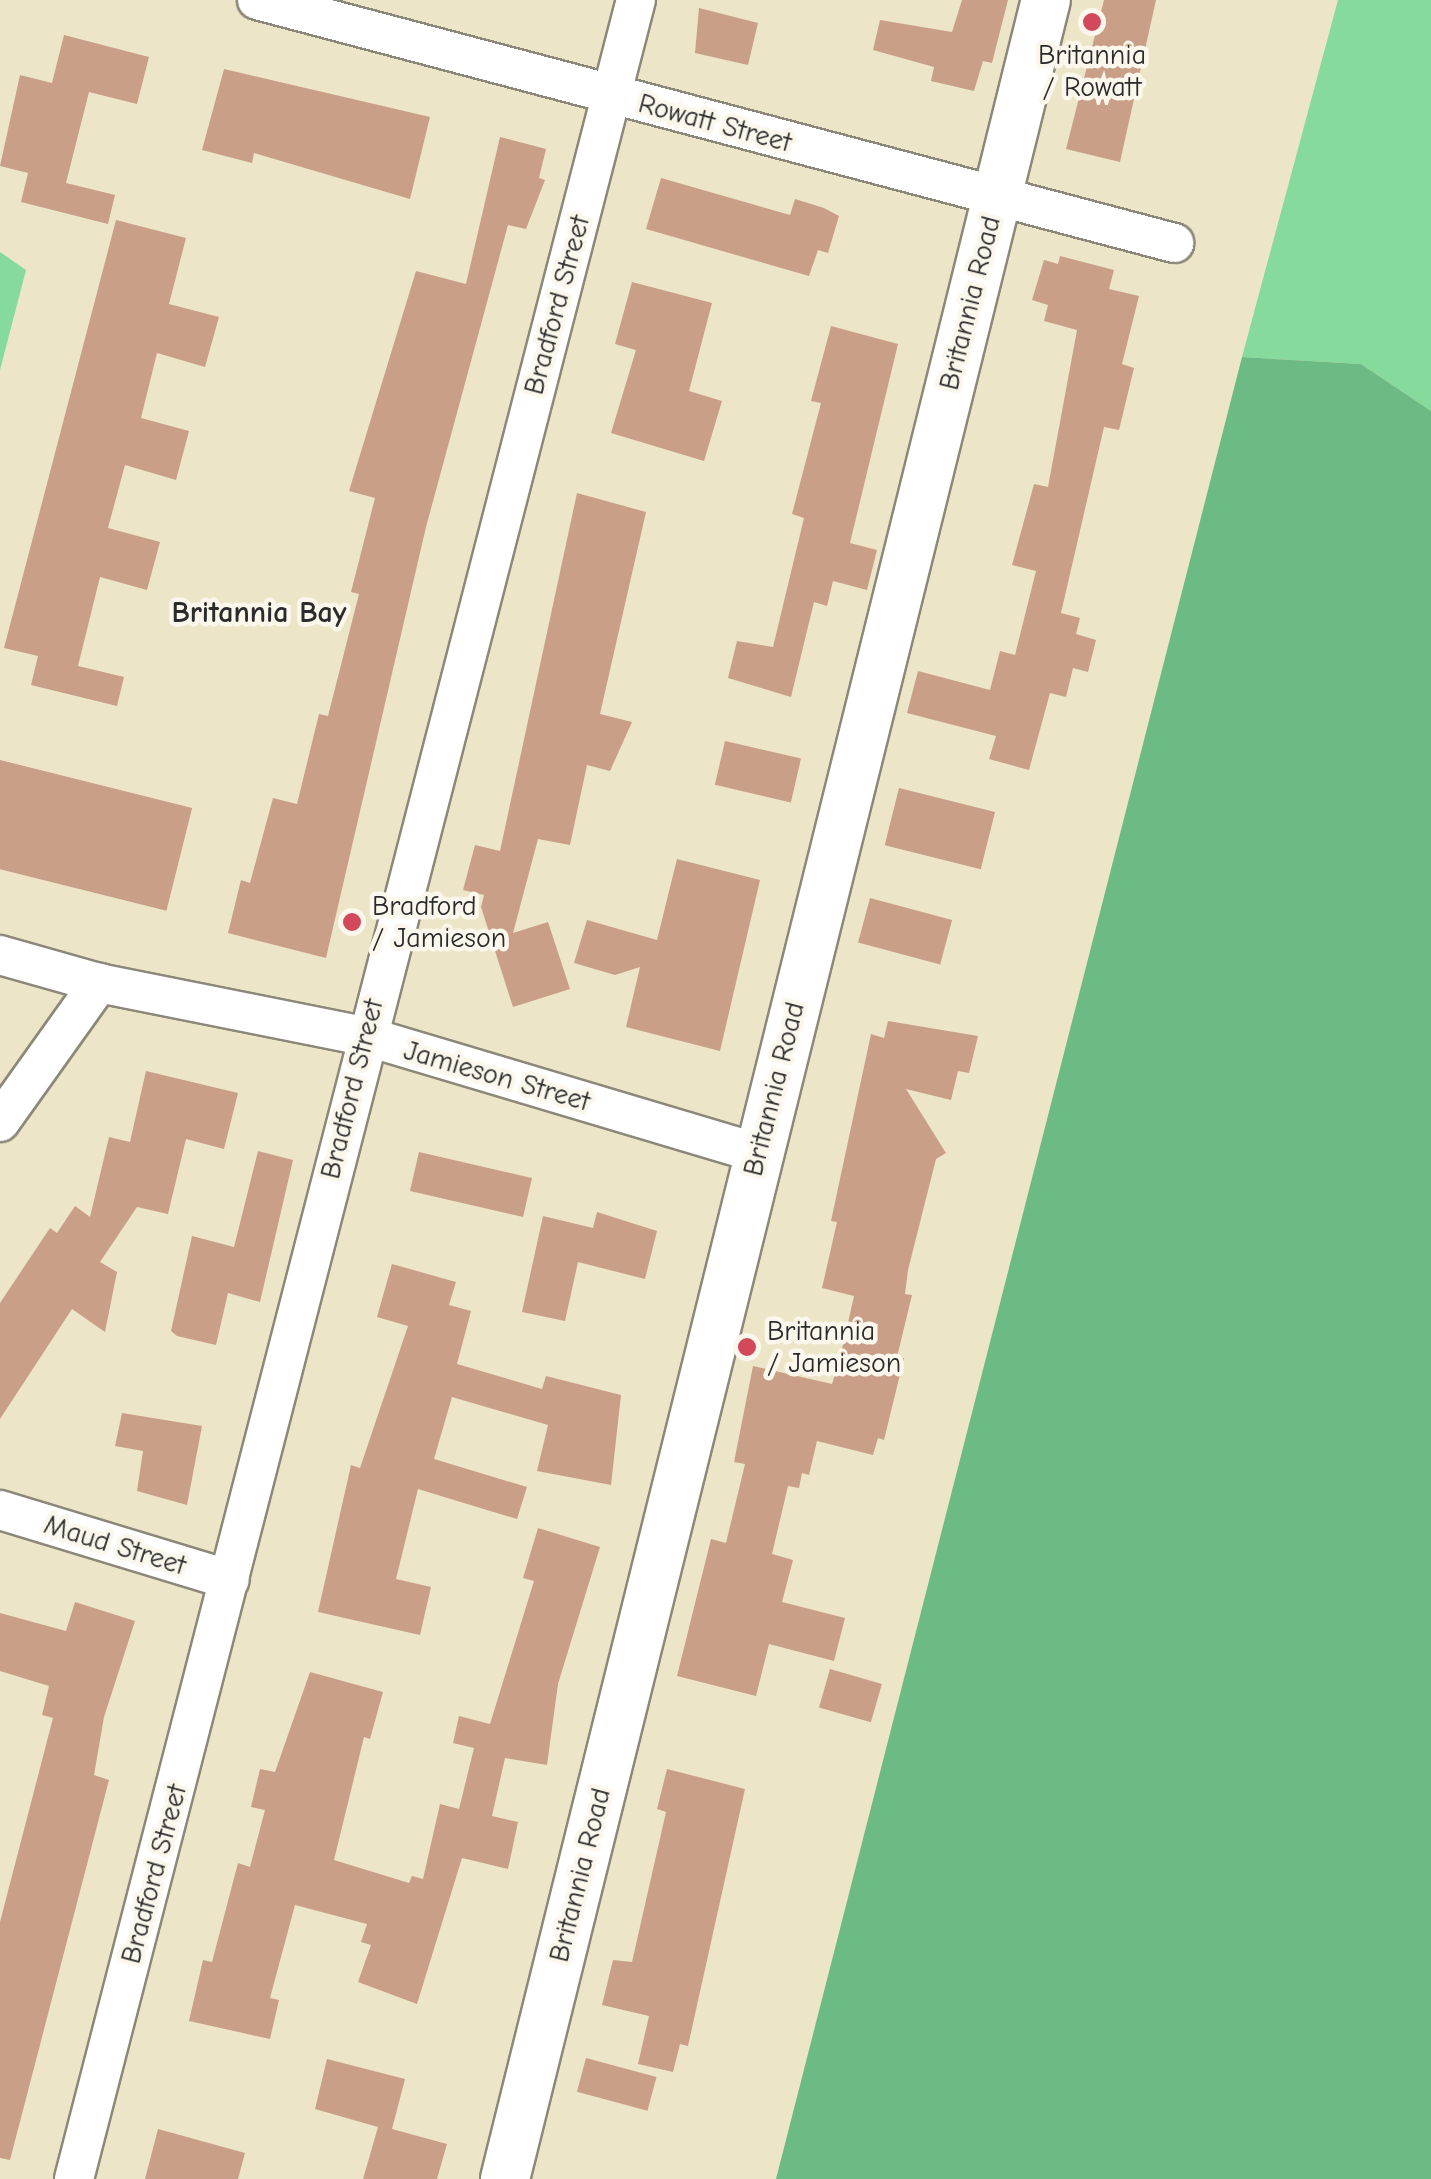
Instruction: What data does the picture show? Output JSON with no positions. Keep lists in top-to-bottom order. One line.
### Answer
{"streets":{"street":["Rowatt Street","Britannia Road","Bradford Street","Jamieson Street","Maud Street"]},"crossings":[["Rowatt Street","Britannia Road"],["Rowatt Street","Bradford Street"],["Britannia Road","Jamieson Street"],["Bradford Street","Jamieson Street"],["Bradford Street","Maud Street"]],"districts":["Britannia Bay"],"places":["Britannia / Rowatt","Bradford / Jamieson","Britannia / Jamieson"]}
